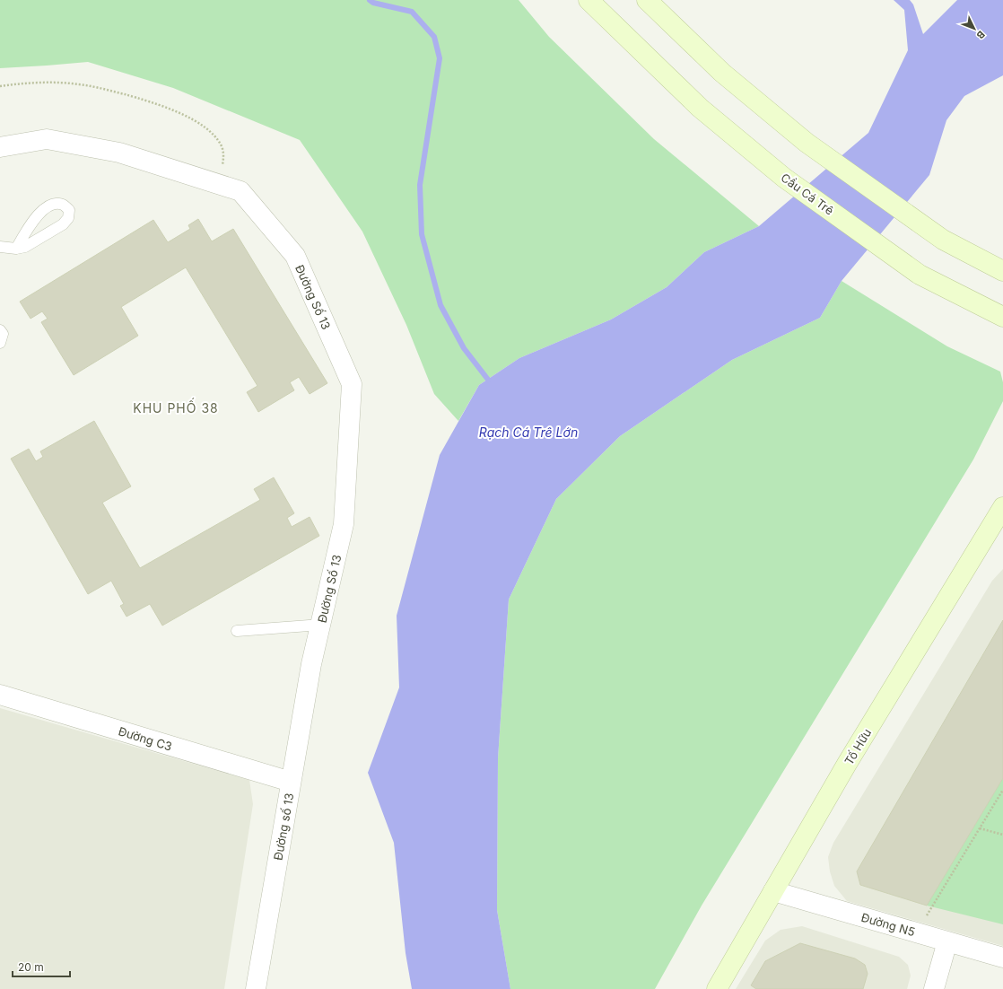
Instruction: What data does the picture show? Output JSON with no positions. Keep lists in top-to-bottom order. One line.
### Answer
{"streets":{"main road":["Cầu Cá Trê","Tố Hữu"],"street":["Đường Số 13","Đường C3","Đường số 13","Đường N5"]},"crossings":[["Đường Số 13","Đường số 13"],["Đường C3","Đường số 13"],["Tố Hữu","Đường N5"]],"districts":["KHU PHỐ 38"],"water":["Rạch Cá Trê Lớn"],"scale_bar":"20 m","north":"bottom right"}
